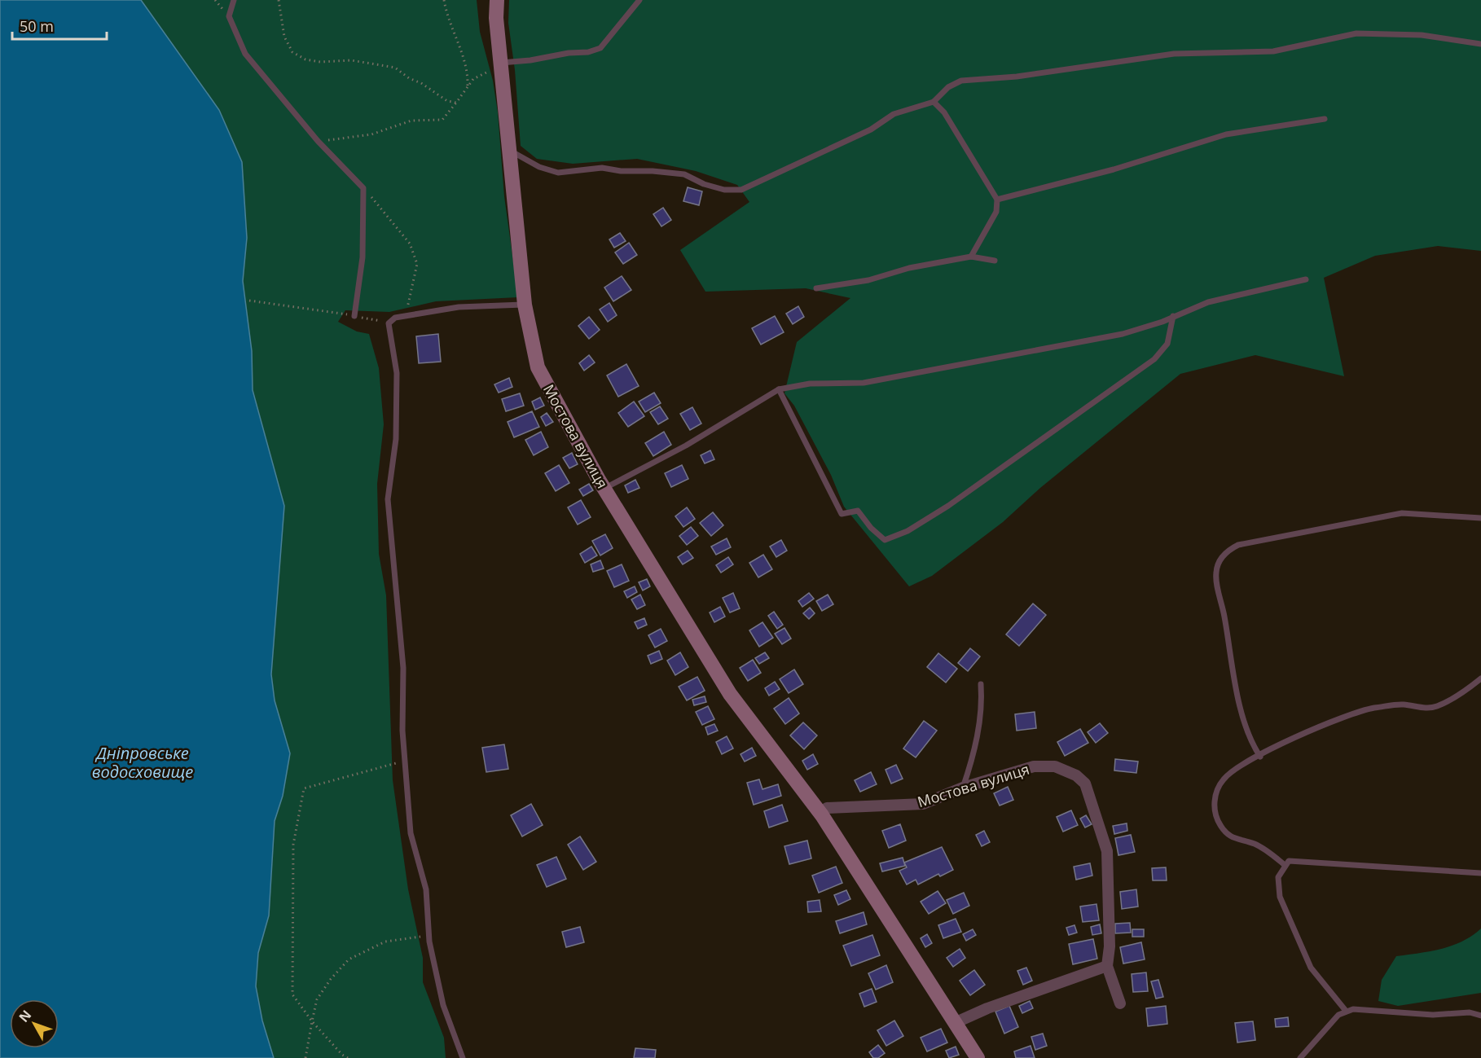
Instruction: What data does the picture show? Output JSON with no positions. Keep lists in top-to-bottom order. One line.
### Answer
{"streets":{"street":["Мостова вулиця"]},"water":["Дніпровське водосховище"],"scale_bar":"50 m","north":"top left"}
